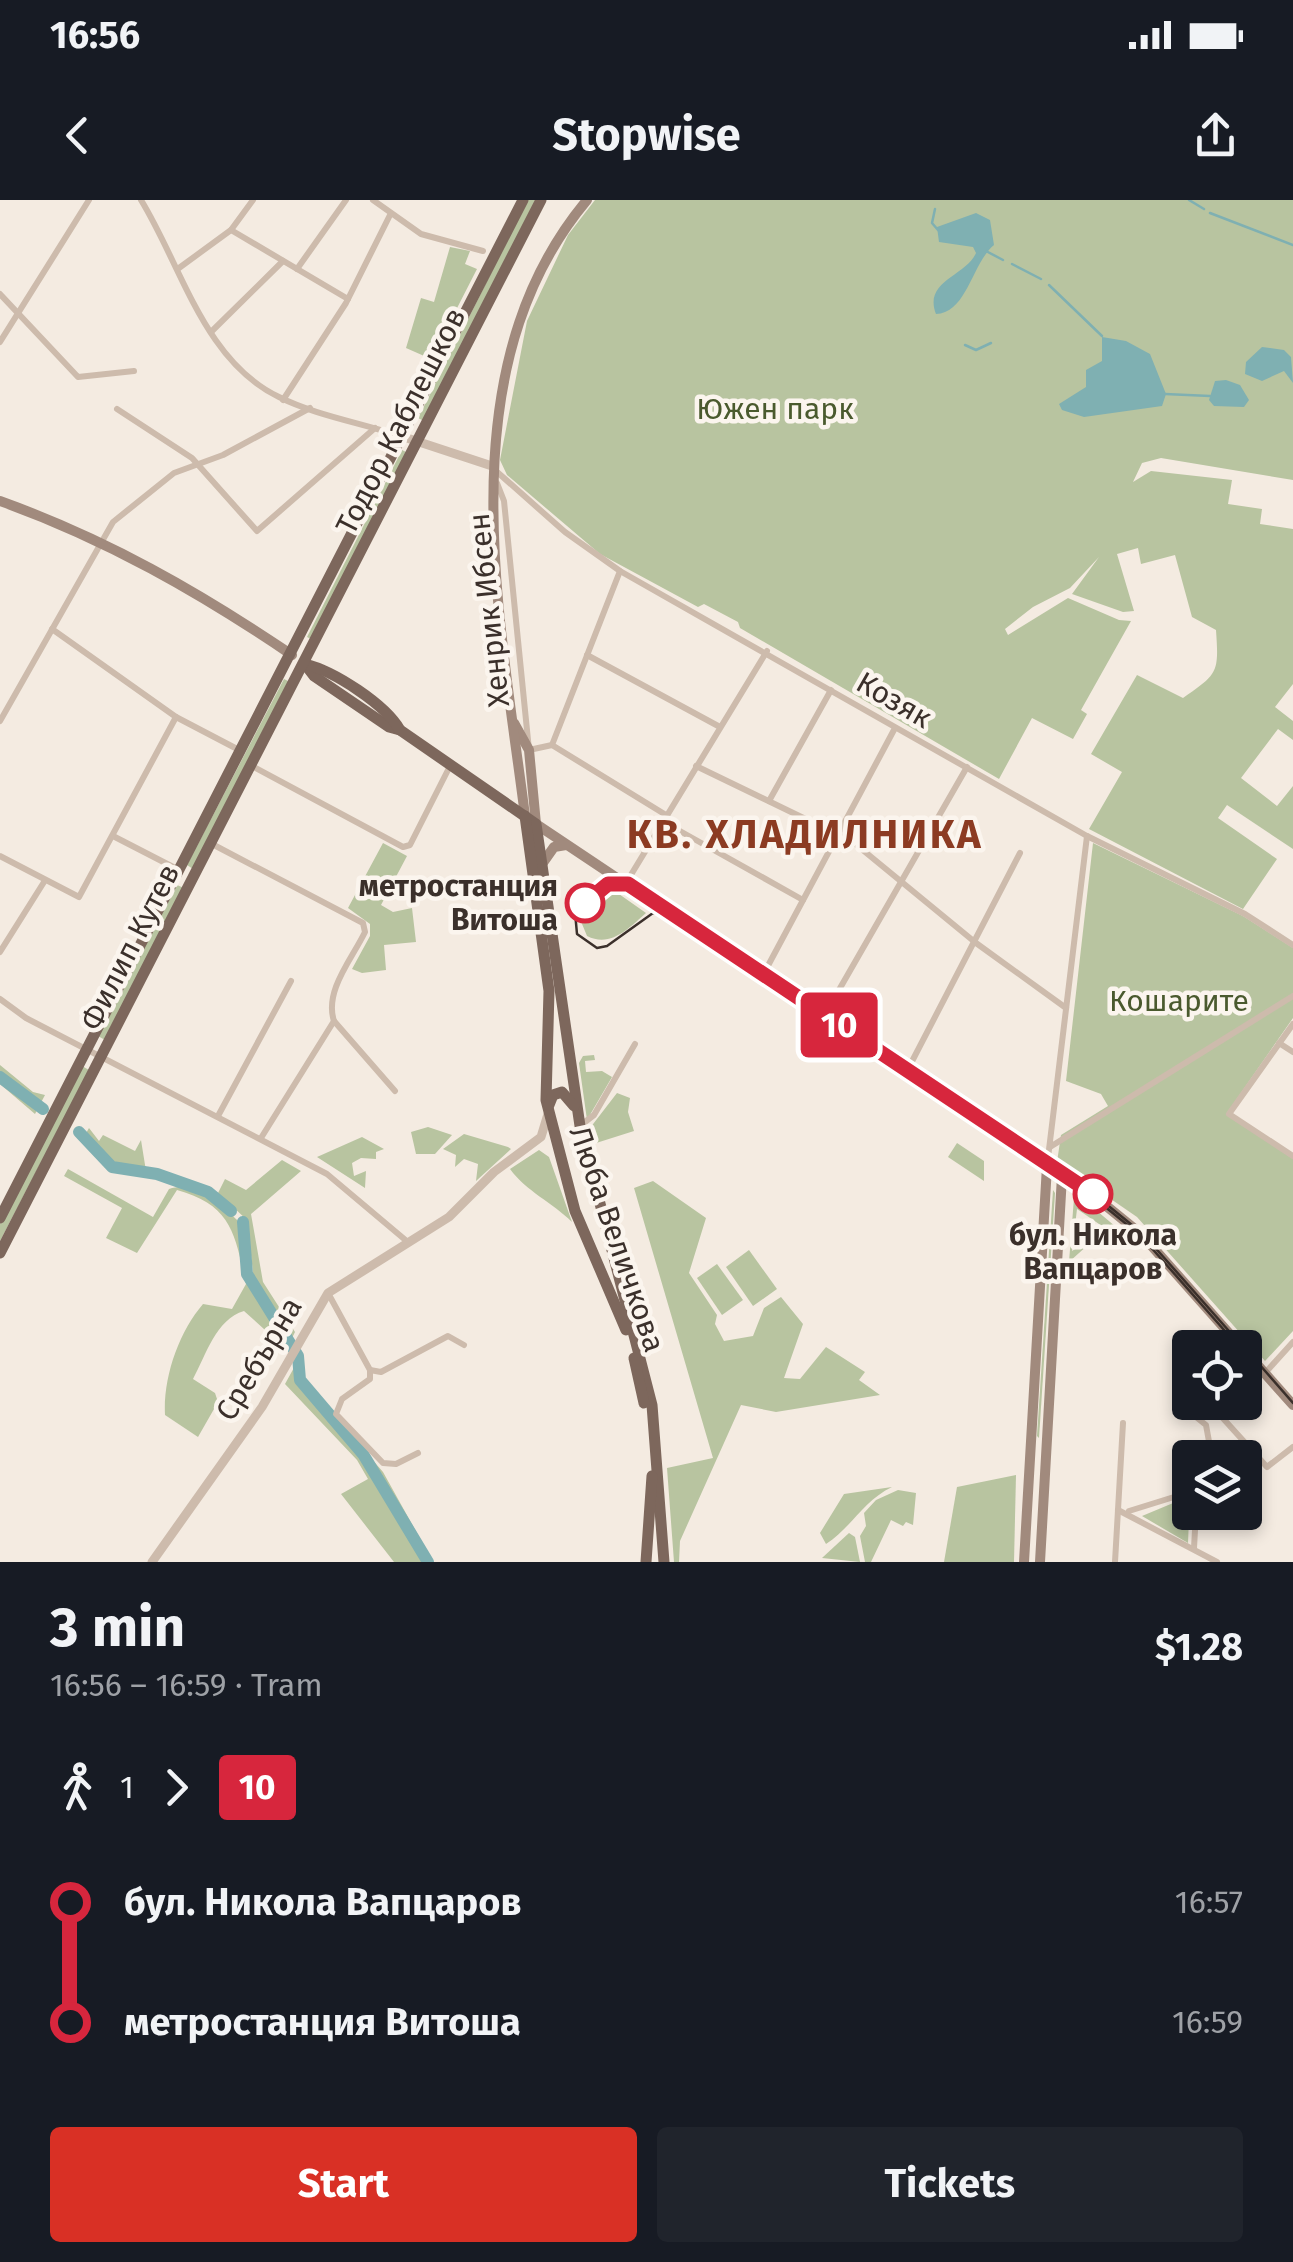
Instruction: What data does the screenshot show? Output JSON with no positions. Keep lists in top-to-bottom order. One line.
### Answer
{"streets":{"main road":["Тодор Каблешков","Хенрик Ибсен","Филип Кутев","Люба Величкова","Сребърна"],"street":["Козяк"]},"crossings":[["Тодор Каблешков","Филип Кутев"],["Хенрик Ибсен","Козяк"],["Хенрик Ибсен","Сребърна"],["Люба Величкова","Сребърна"]],"districts":["КВ. ХЛАДИЛНИКА"],"parks":["Южен парк","Кошарите"],"places":["метростанция Витоша","бул. Никола Вапцаров"],"lines":["tram line 10"],"page":{"status":"16:56","header":"Stopwise","on_map":"10","heading":["3 min","16:56 – 16:59 · Tram","$1.28"],"legs":["1","10"],"list":[{"name":"бул. Никола Вапцаров","value":"16:57"},{"name":"метростанция Витоша","value":"16:59"}],"buttons":["Start","Tickets"]}}
